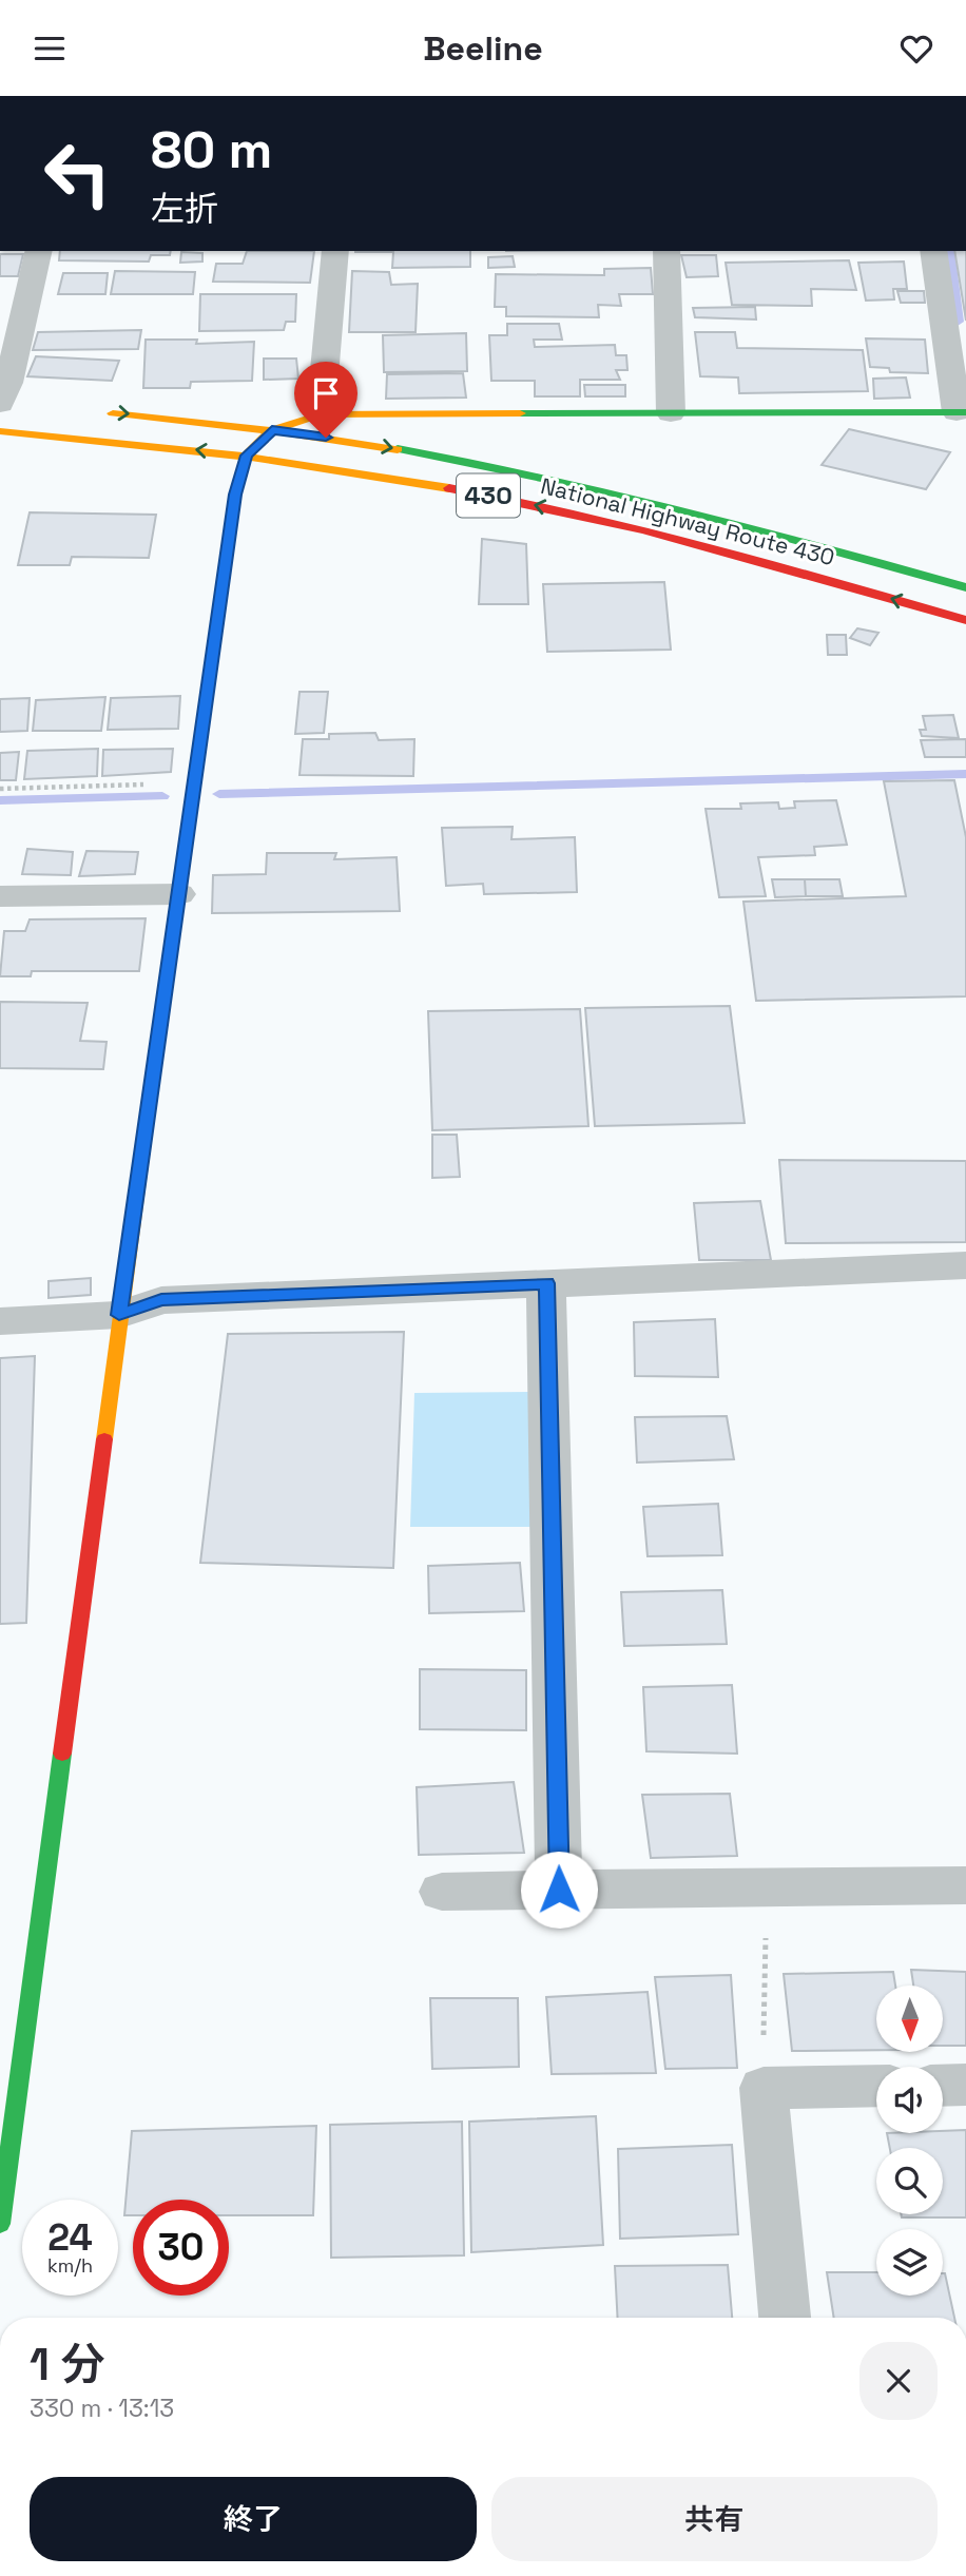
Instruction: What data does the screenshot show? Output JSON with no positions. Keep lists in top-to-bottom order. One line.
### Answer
{"streets":{"main road":["430","National Highway Route 430"]},"north":"bottom","page":{"header":"Beeline","turn":["80 m","左折"],"speed":"24 km/h","limit":"30","heading":["1 分","330 m · 13:13"],"buttons":["終了","共有"]}}
